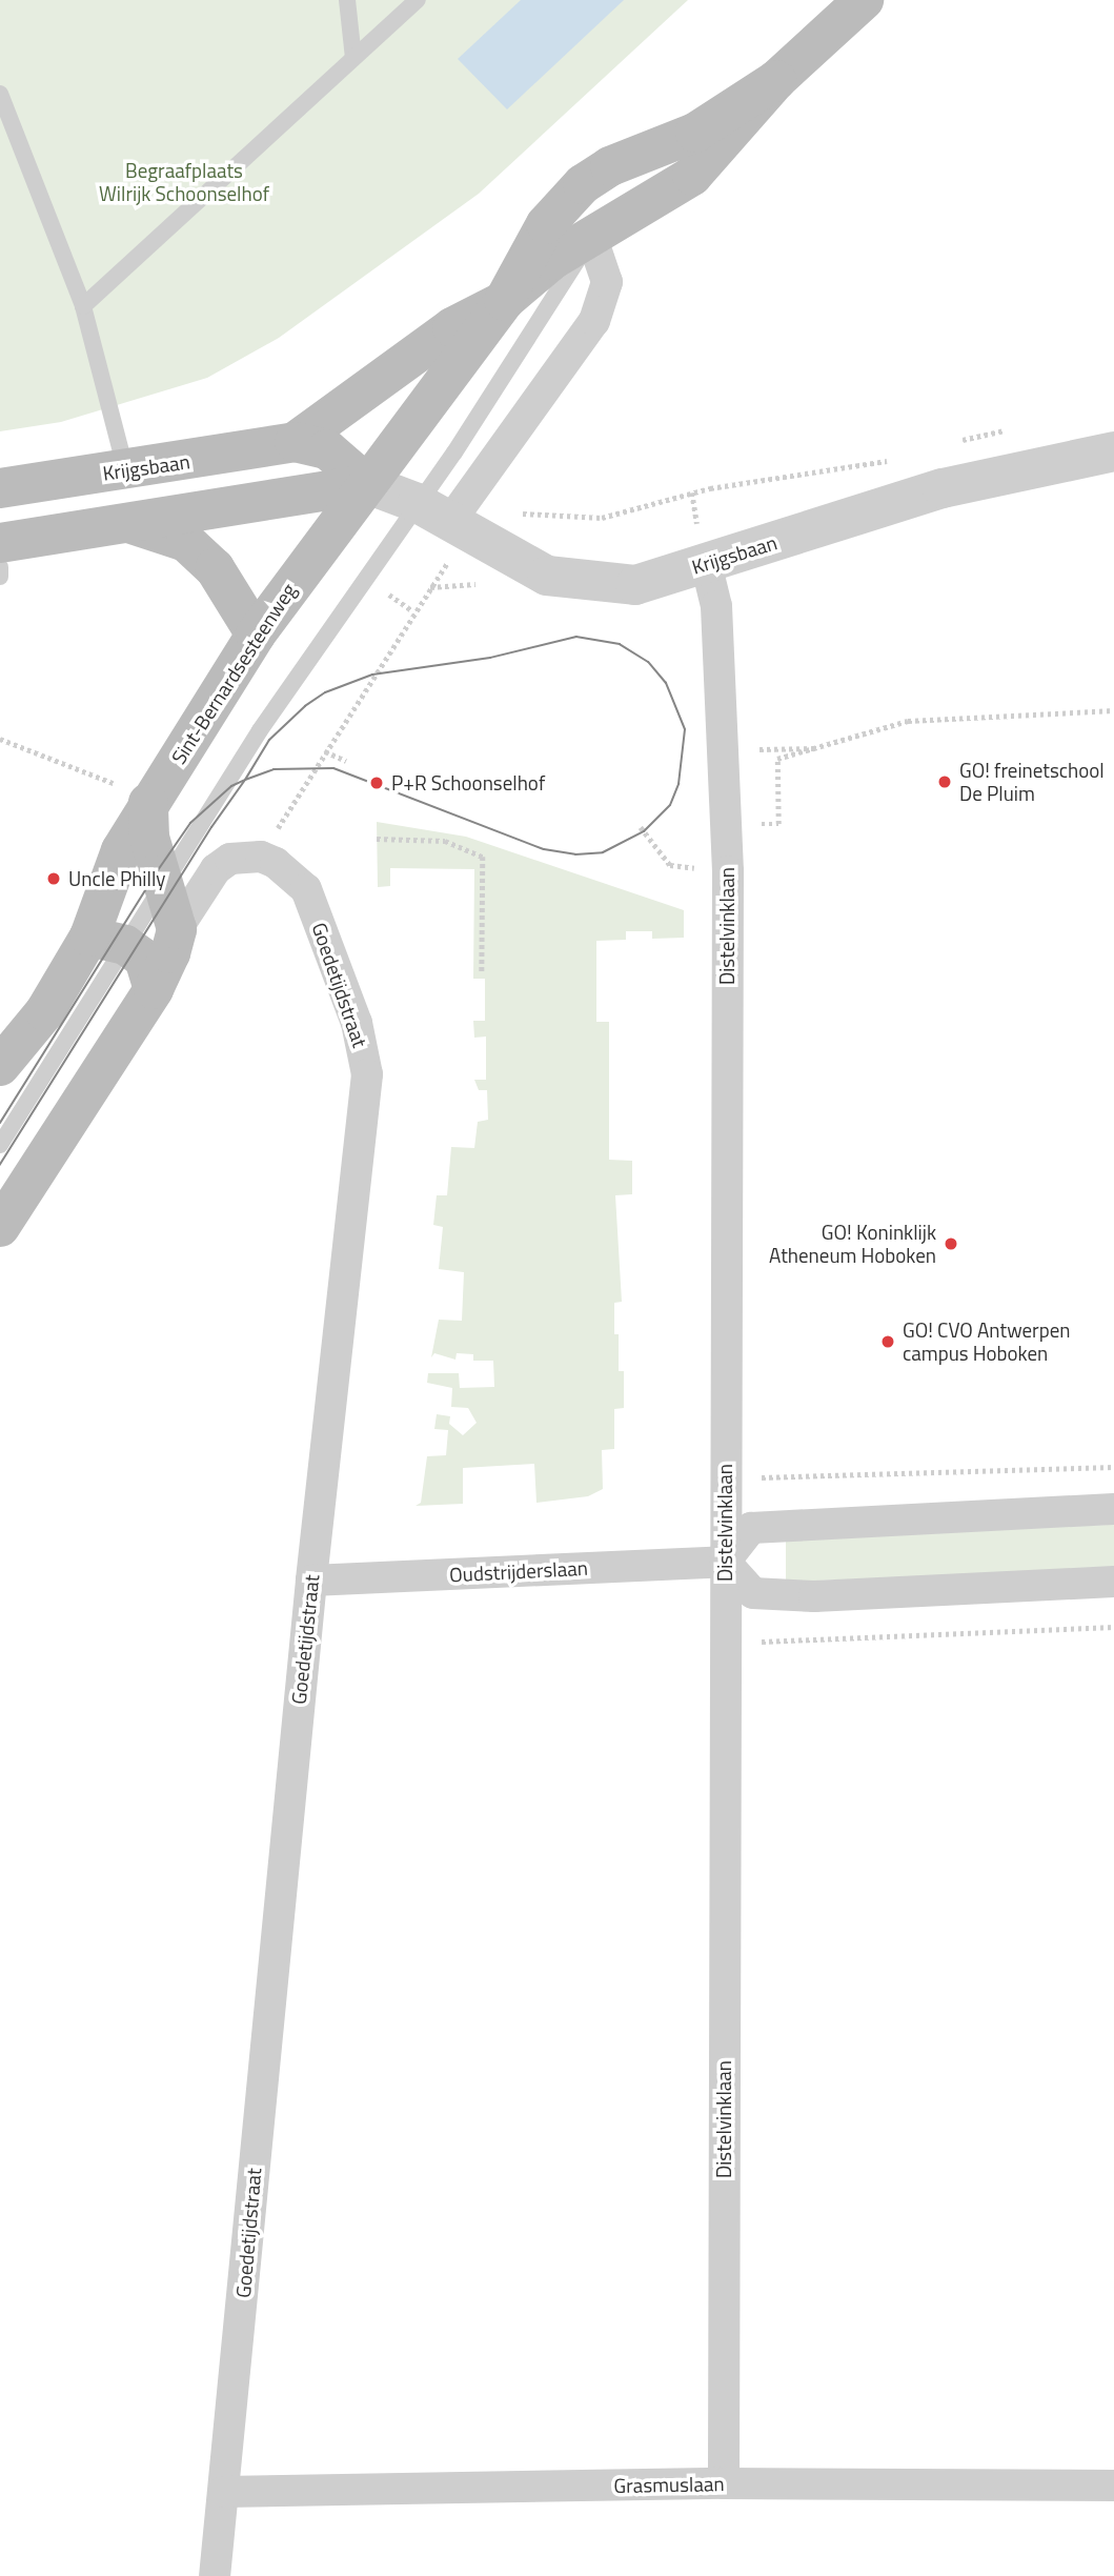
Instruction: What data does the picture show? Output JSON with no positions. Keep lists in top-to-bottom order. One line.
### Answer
{"streets":{"main road":["Krijgsbaan","Sint-Bernardsesteenweg"],"street":["Distelvinklaan","Goedetijdstraat","Oudstrijderslaan","Grasmuslaan"]},"crossings":[["Krijgsbaan","Sint-Bernardsesteenweg"],["Krijgsbaan","Distelvinklaan"],["Distelvinklaan","Oudstrijderslaan"],["Distelvinklaan","Grasmuslaan"],["Goedetijdstraat","Oudstrijderslaan"],["Goedetijdstraat","Grasmuslaan"]],"parks":["Begraafplaats Wilrijk Schoonselhof"],"places":["GO! freinetschool De Pluim","P+R Schoonselhof","Uncle Philly","GO! Koninklijk Atheneum Hoboken","GO! CVO Antwerpen campus Hoboken"]}
